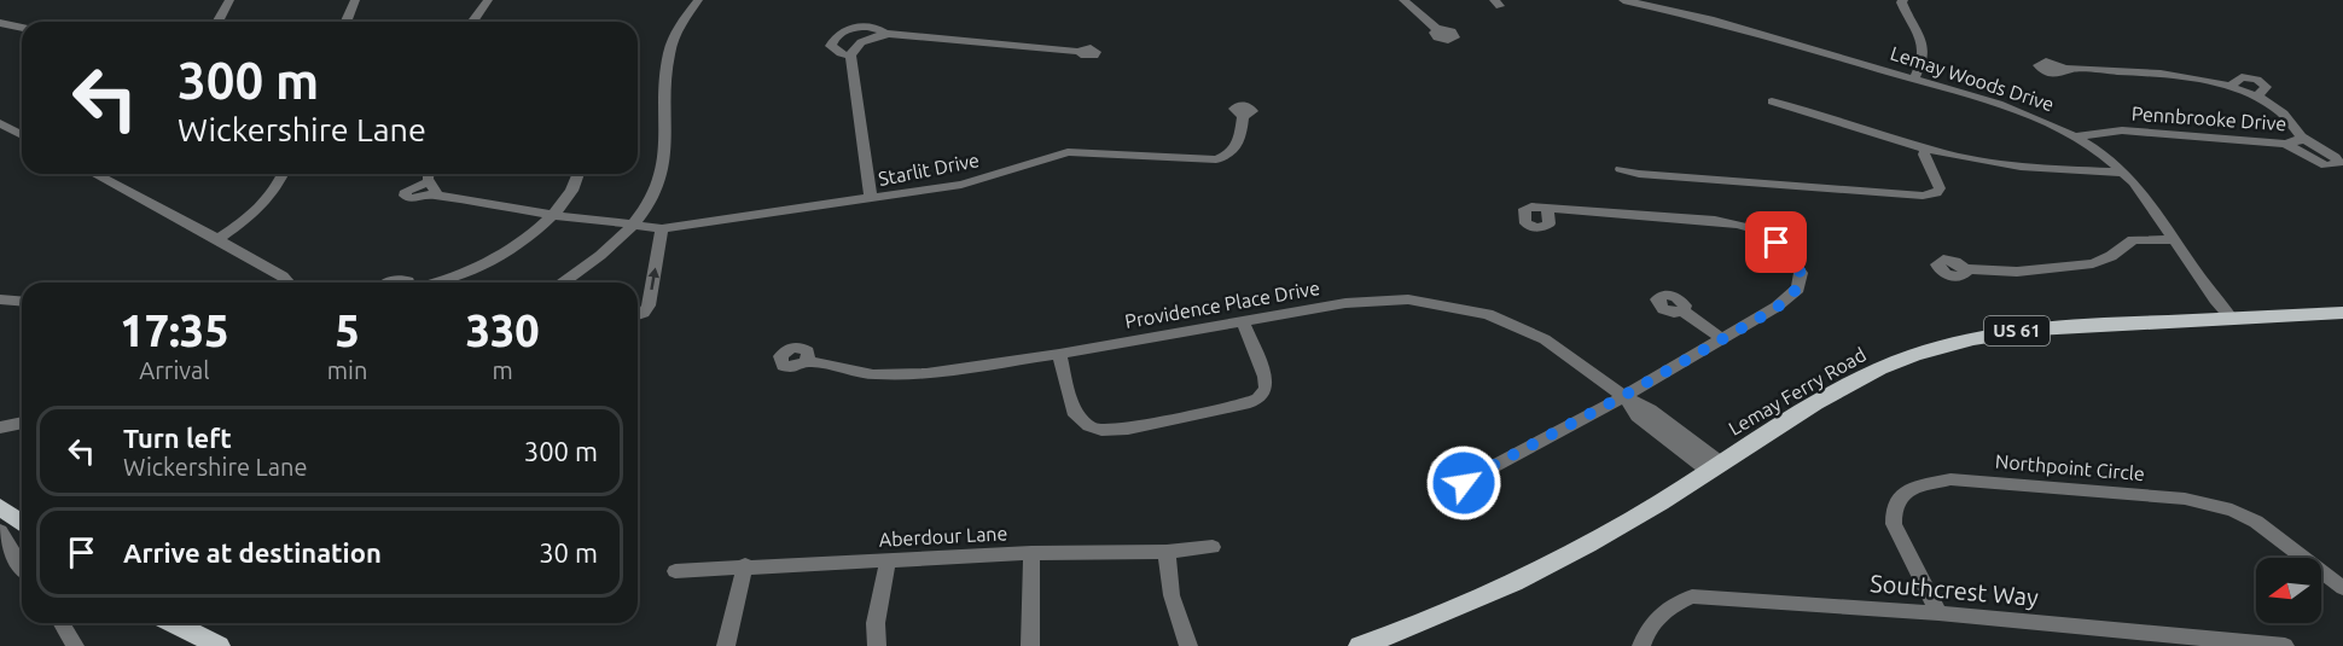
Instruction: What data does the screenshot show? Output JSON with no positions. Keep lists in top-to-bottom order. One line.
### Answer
{"streets":{"main road":["US 61","Lemay Ferry Road"],"street":["Lemay Woods Drive","Pennbrooke Drive","Starlit Drive","Providence Place Drive","Northpoint Circle","Aberdour Lane","Southcrest Way"]},"crossings":[["Lemay Woods Drive","Pennbrooke Drive"],["Lemay Woods Drive","Lemay Ferry Road"],["Providence Place Drive","Lemay Ferry Road"],["Northpoint Circle","Southcrest Way"]],"north":"left","page":{"turn":["300 m","Wickershire Lane"],"eta":["17:35","Arrival","5","min","330","m"],"list":[{"name":"Turn left","note":"Wickershire Lane","value":"300 m"},{"name":"Arrive at destination","value":"30 m"}]}}
